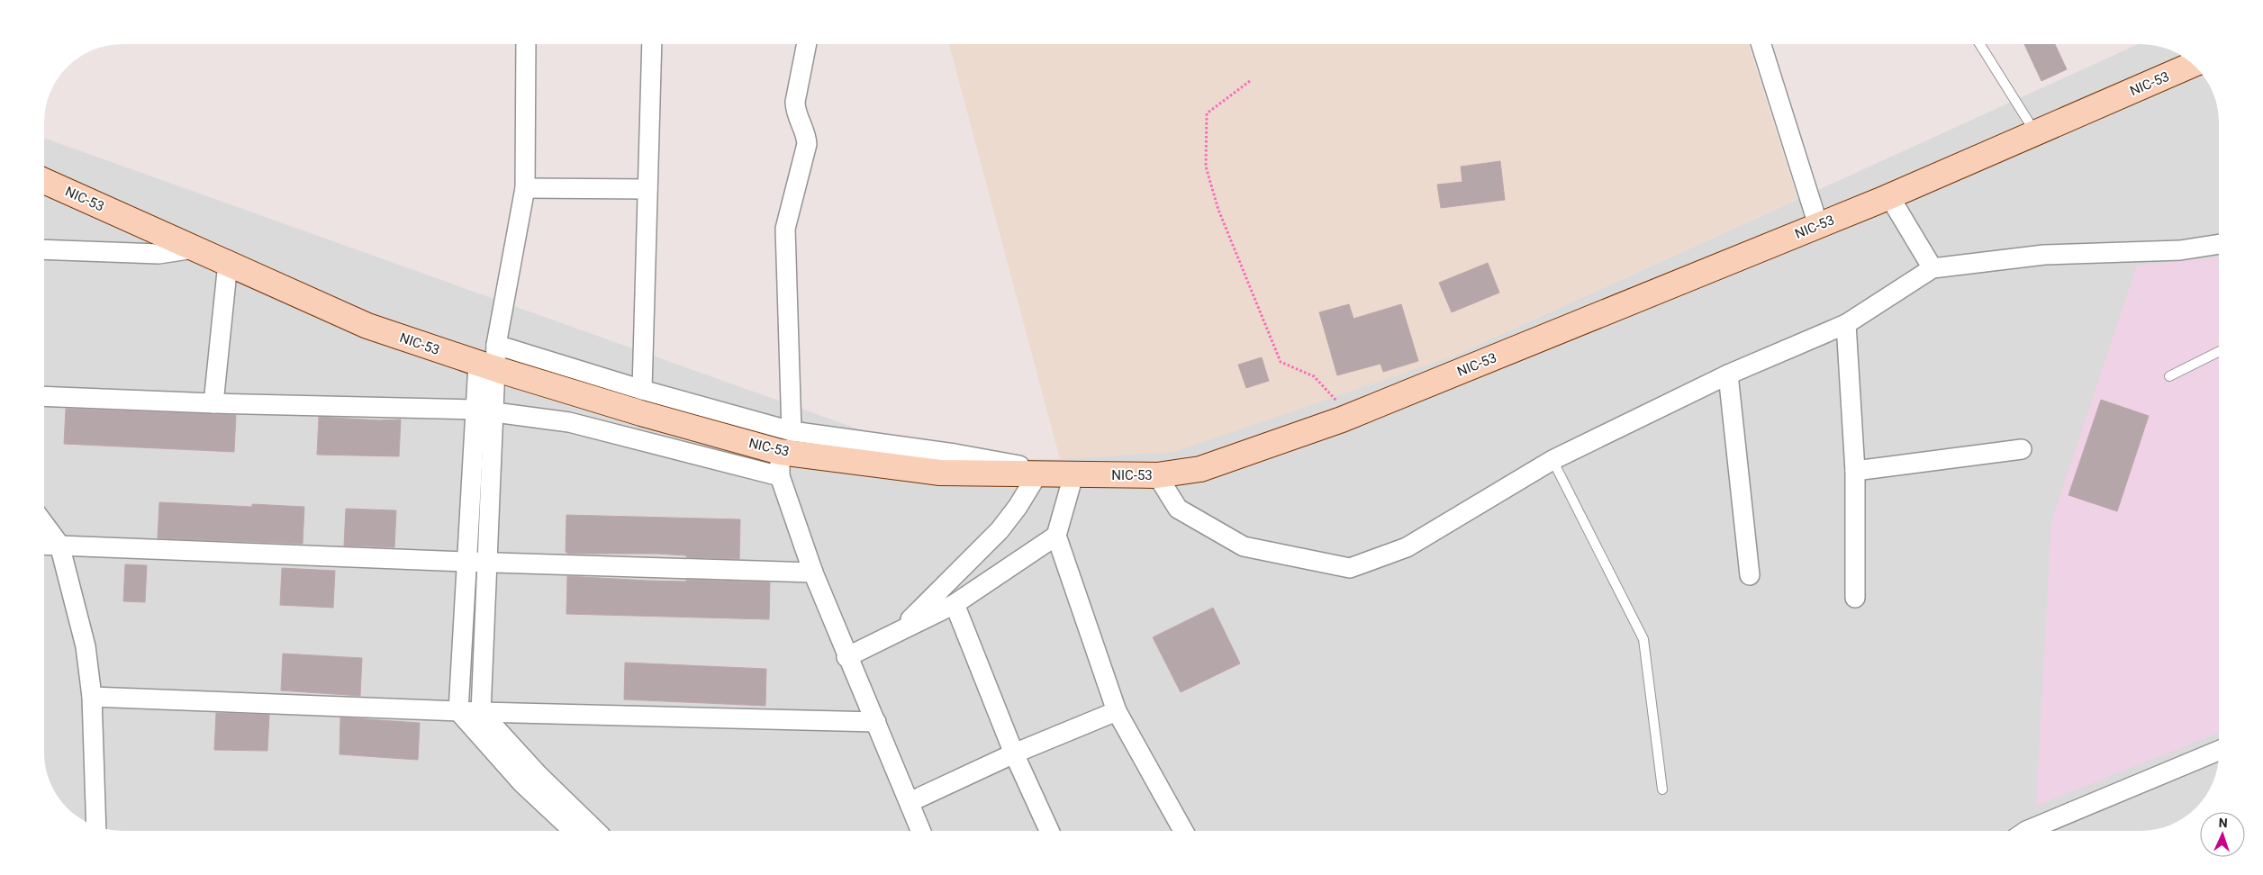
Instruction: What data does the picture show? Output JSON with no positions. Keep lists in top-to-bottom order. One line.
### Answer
{"streets":{"main road":["NIC-53"]},"north":"top"}
